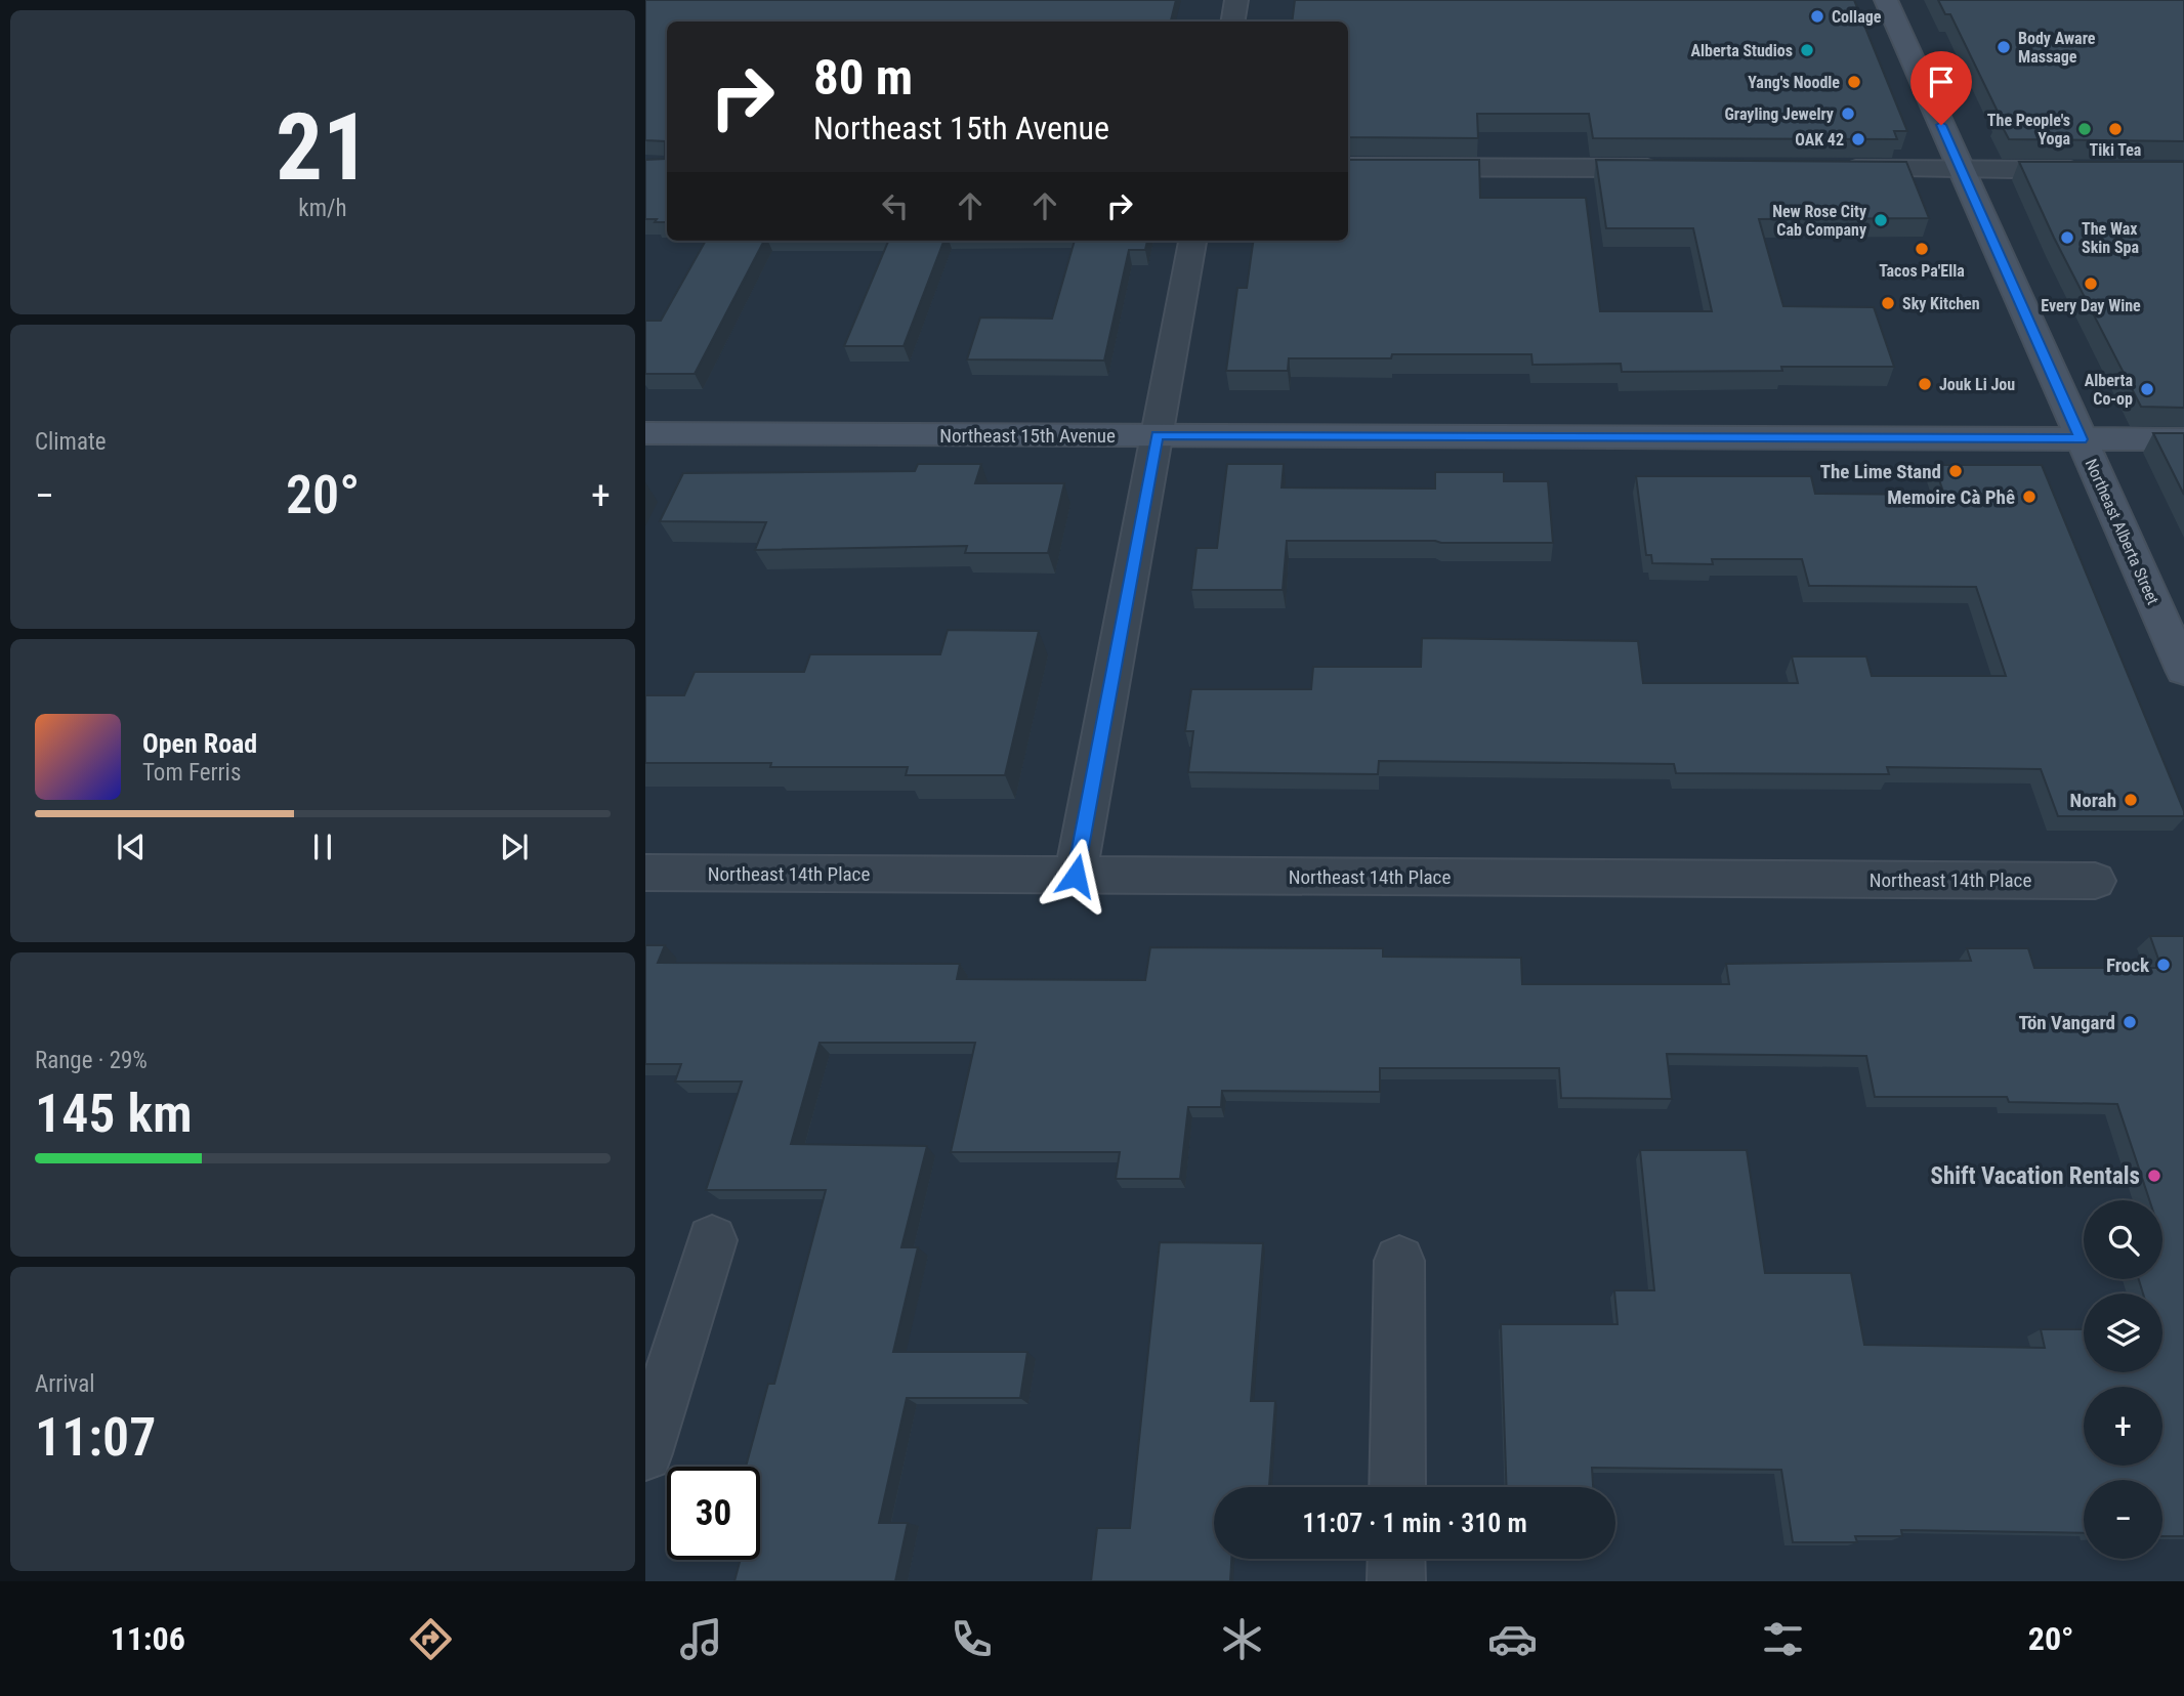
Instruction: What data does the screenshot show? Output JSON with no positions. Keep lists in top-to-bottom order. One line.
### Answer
{"streets":{"street":["Northeast 15th Avenue","Northeast Alberta Street","Northeast 14th Place"]},"crossings":[["Northeast 15th Avenue","Northeast Alberta Street"]],"places":["Collage","Body Aware Massage","Alberta Studios","Yang's Noodle","Grayling Jewelry","The People's Yoga","Tiki Tea","OAK 42","New Rose City Cab Company","The Wax Skin Spa","Tacos Pa'Ella","Every Day Wine","Sky Kitchen","Jouk Li Jou","Alberta Co-op","The Lime Stand","Memoire Cà Phê","Norah","Frock","Tön Vangard","Shift Vacation Rentals"],"page":{"tile":[["21","km/h"],"Climate",["Range · 29%","145 km"],["Arrival","11:07"]],"turn":["80 m","Northeast 15th Avenue"],"heat":["−","20°","+"],"song":["Open Road","Tom Ferris"],"map_buttons":["+","−"],"limit":"30","trip":"11:07 · 1 min · 310 m","tabs":["11:06","20°"]}}
